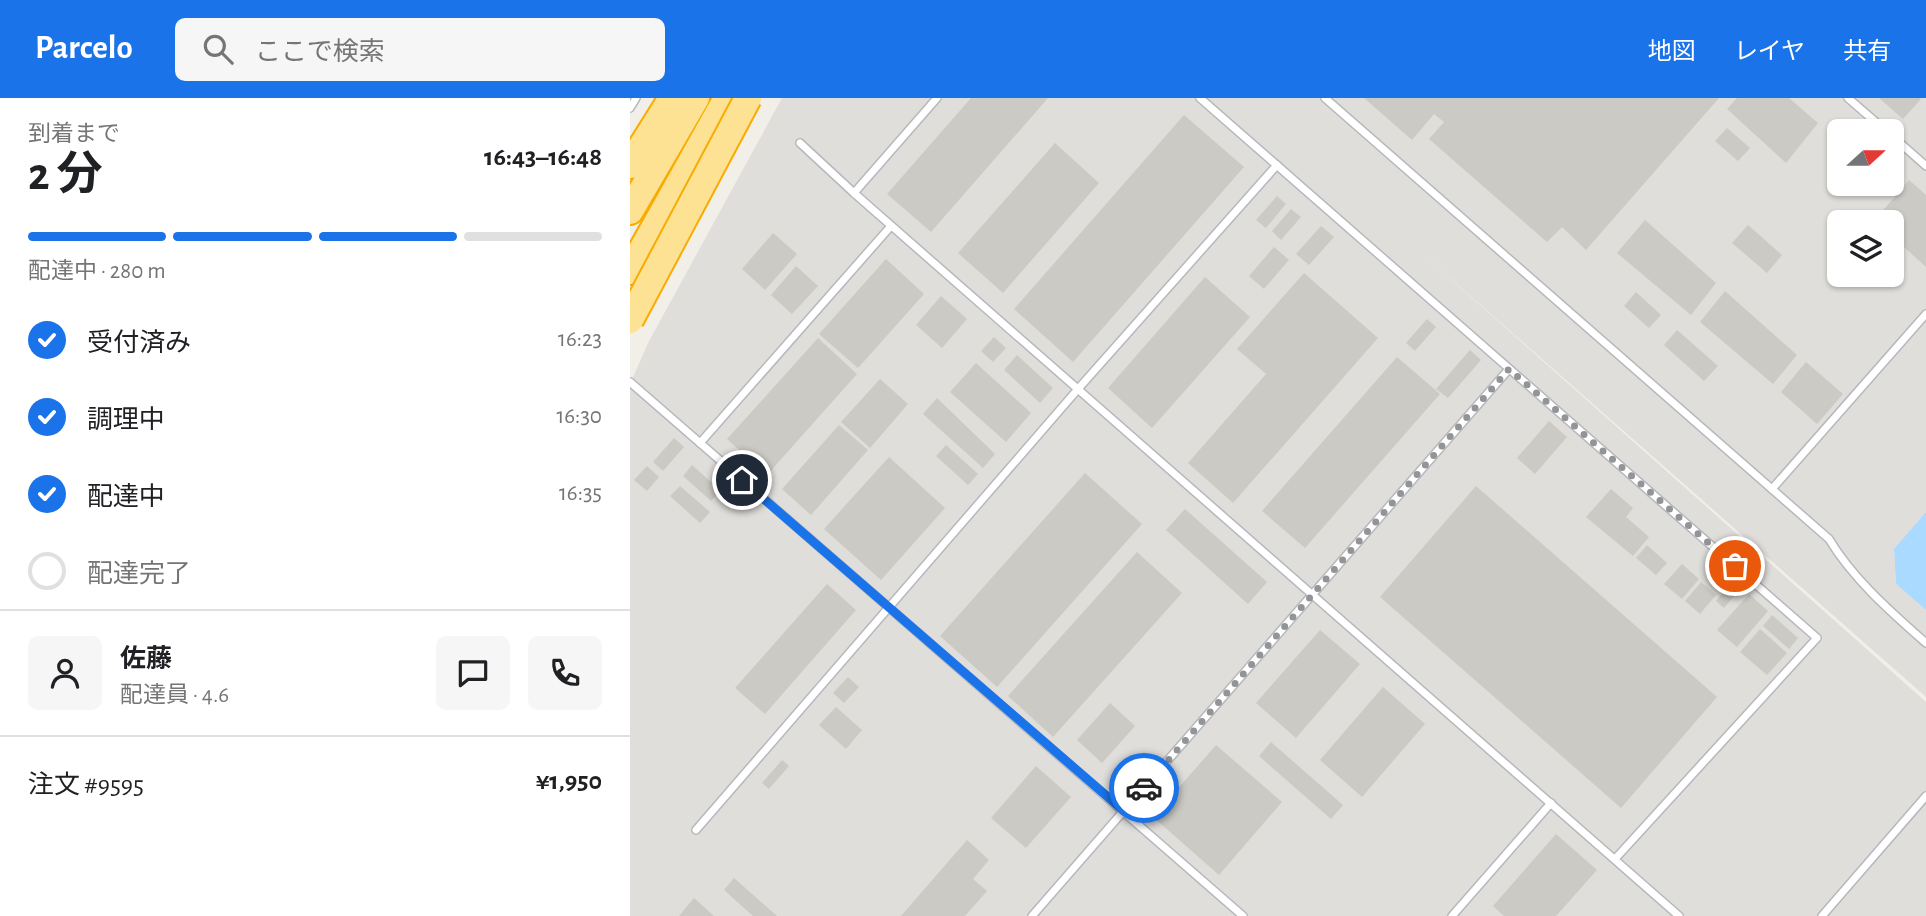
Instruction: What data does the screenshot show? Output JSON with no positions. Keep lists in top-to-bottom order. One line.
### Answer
{"north":"right","page":{"header":"Parcelo","search":"ここで検索","nav":["地図","レイヤ","共有"],"heading":["2 分","到着まで","16:43–16:48"],"panel":["佐藤","配達員 · 4.6","注文 #9595","¥1,950"],"bar":"配達中 · 280 m","list":[["受付済み","16:23"],["調理中","16:30"],["配達中","16:35"],"配達完了"]}}
